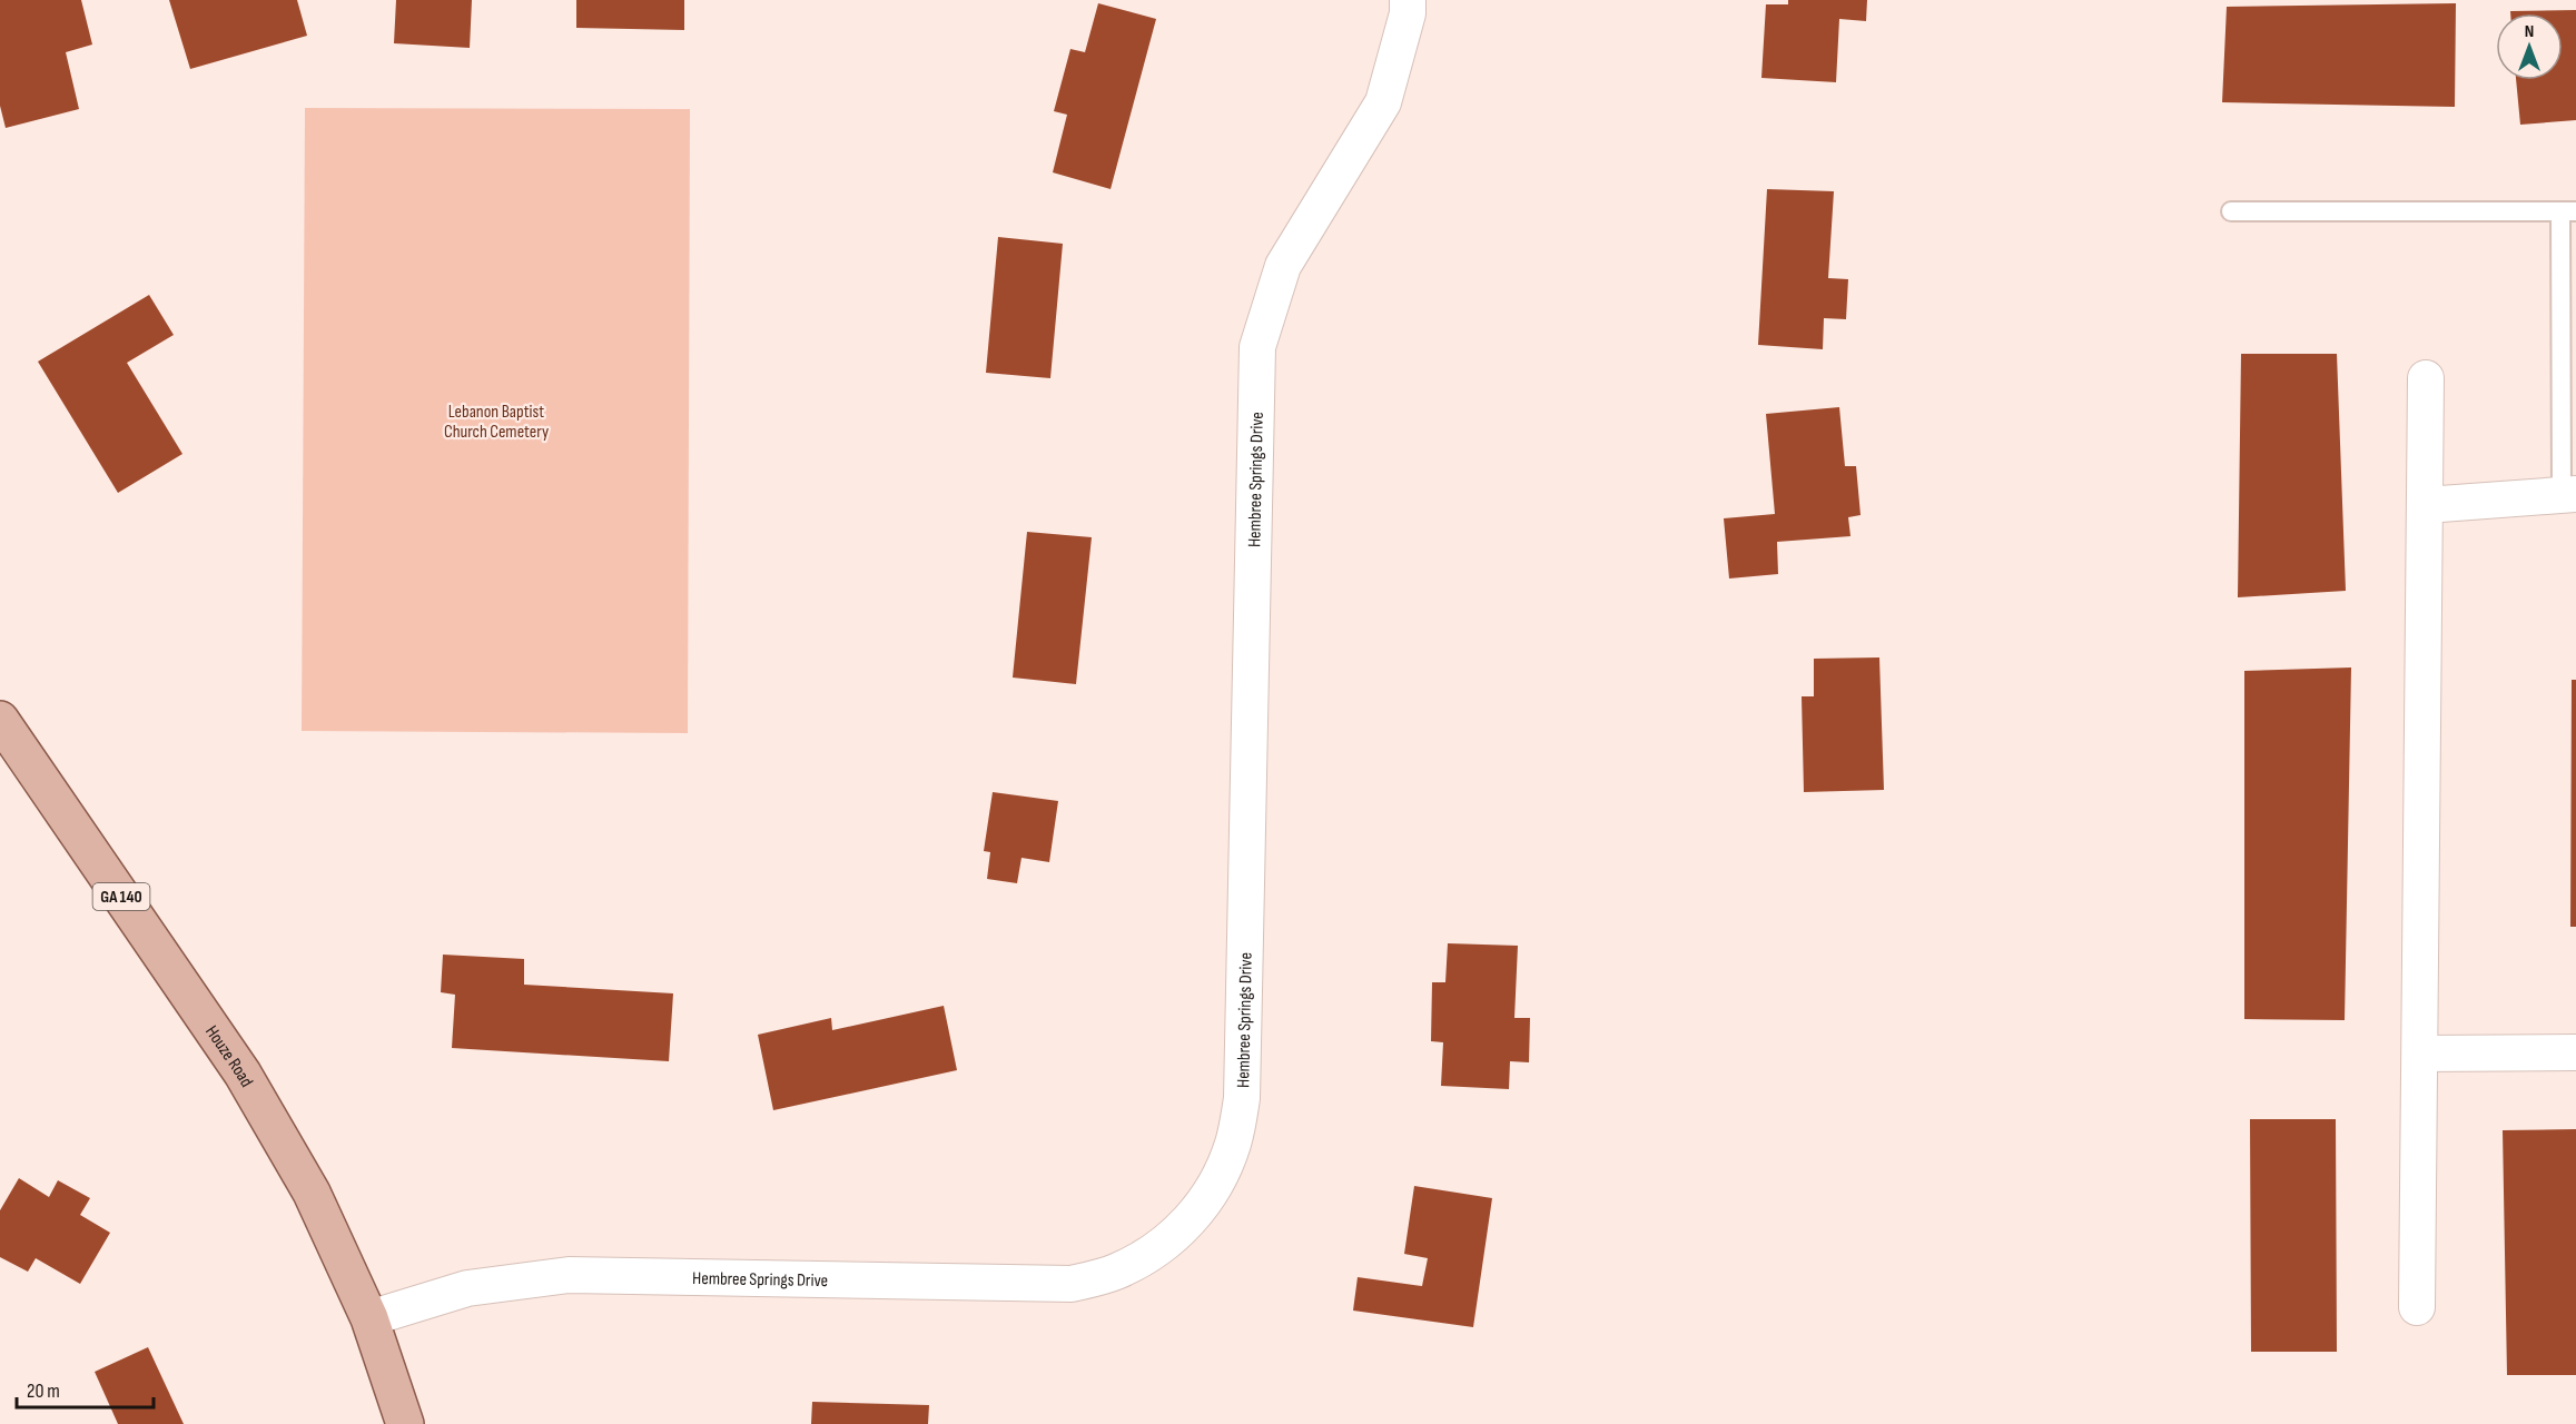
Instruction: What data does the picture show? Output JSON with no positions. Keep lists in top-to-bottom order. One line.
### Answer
{"streets":{"main road":["GA 140","Houze Road"],"street":["Hembree Springs Drive"]},"crossings":[["Hembree Springs Drive","Houze Road"]],"parks":["Lebanon Baptist Church Cemetery"],"scale_bar":"20 m","north":"top"}
